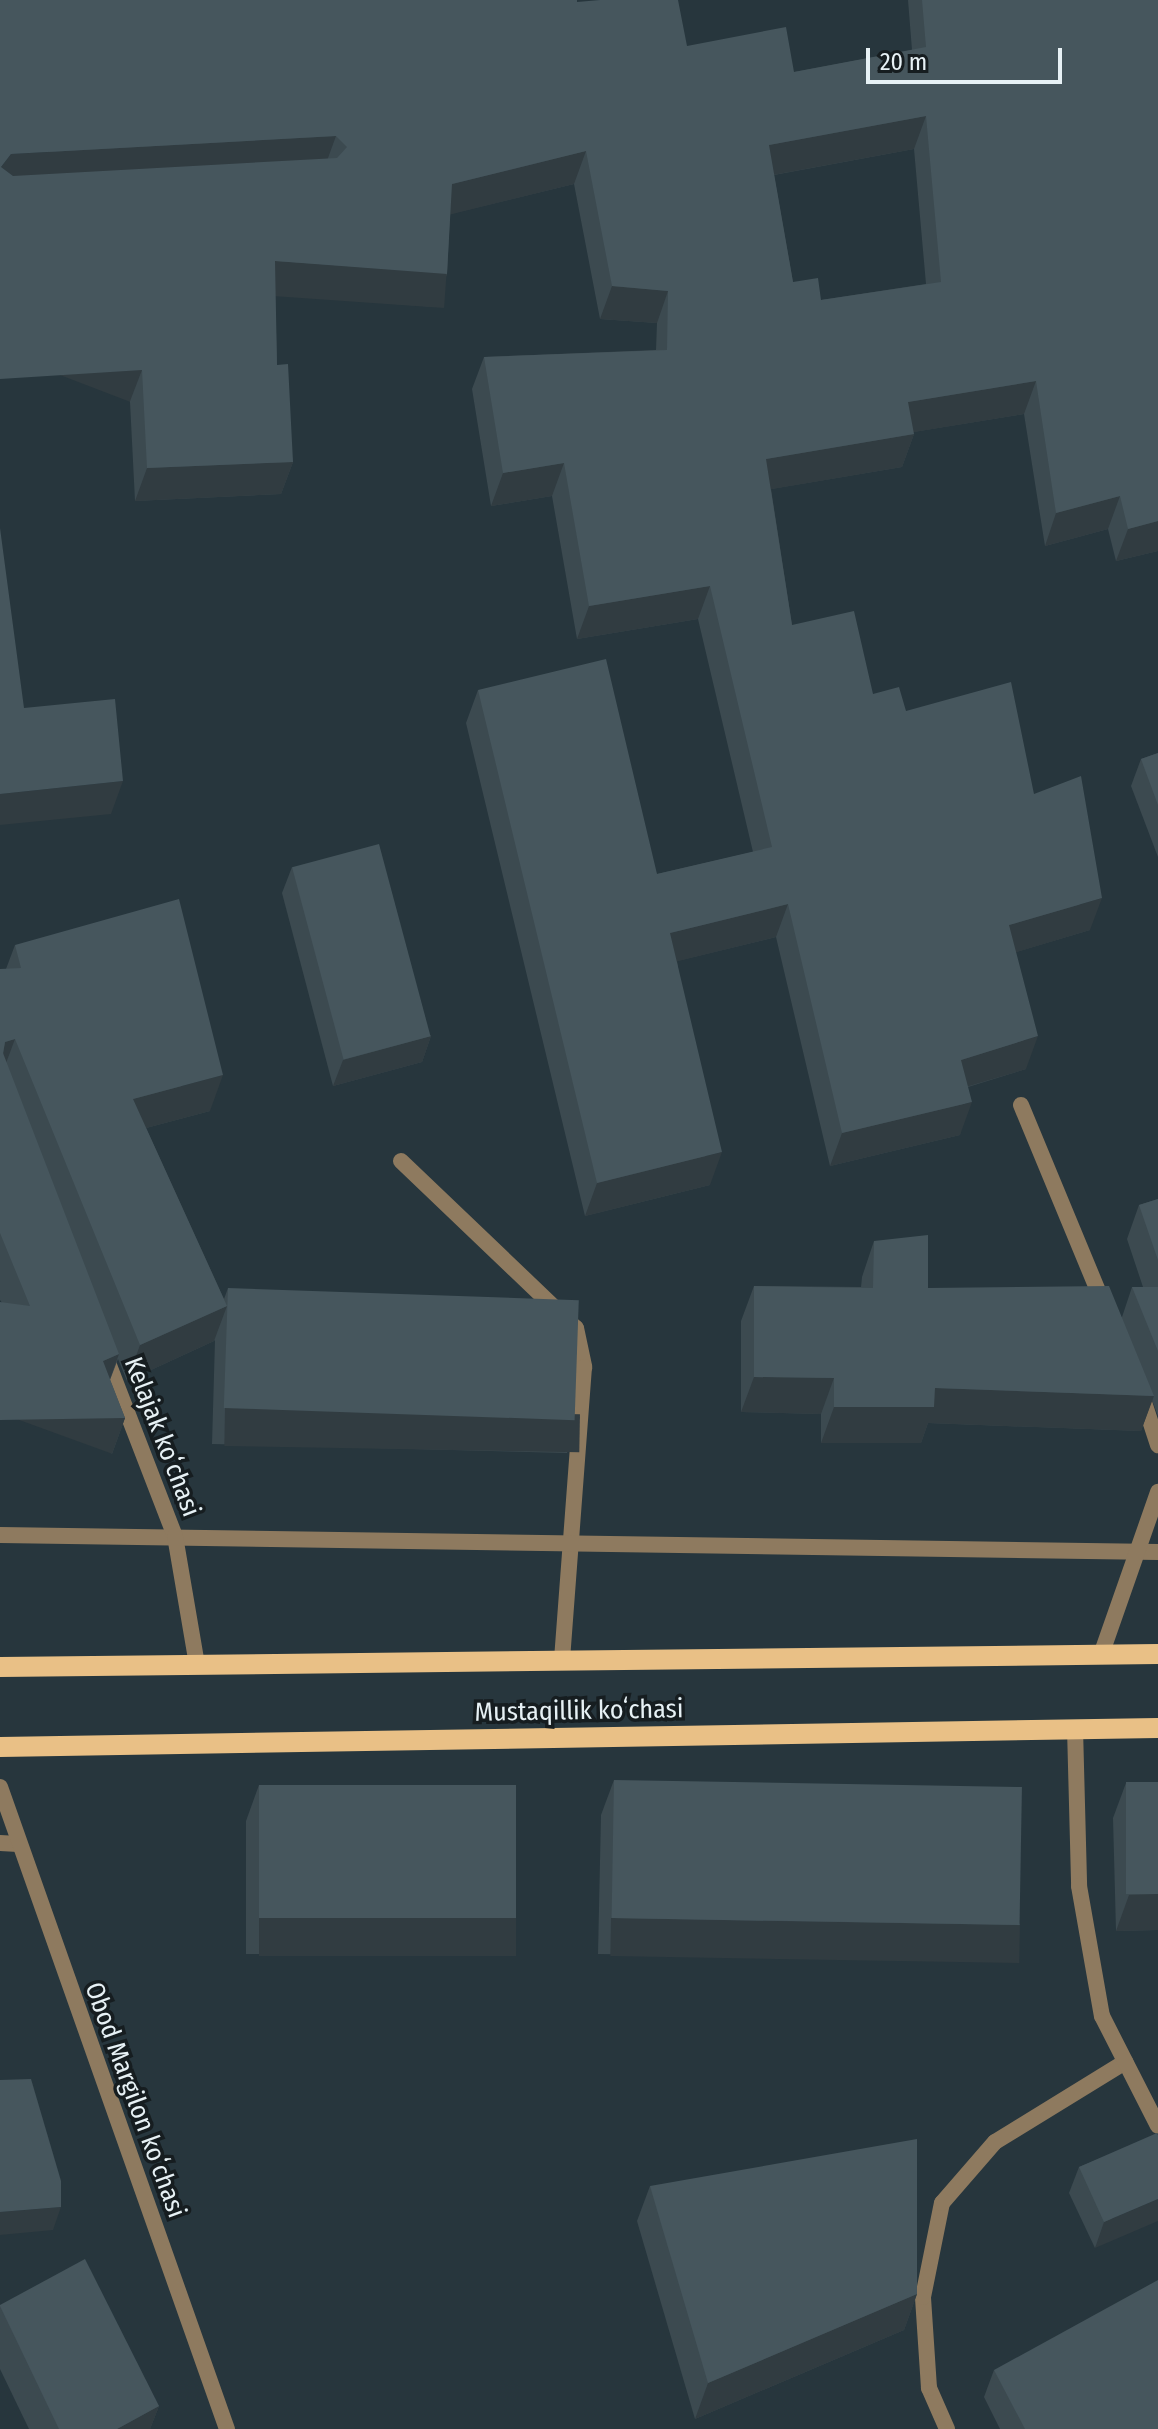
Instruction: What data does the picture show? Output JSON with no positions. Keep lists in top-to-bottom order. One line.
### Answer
{"streets":{"main road":["Mustaqillik koʻchasi"],"street":["Kelajak koʻchasi","Obod Margilon koʻchasi"]},"crossings":[["Kelajak koʻchasi","Mustaqillik koʻchasi"]],"scale_bar":"20 m"}
